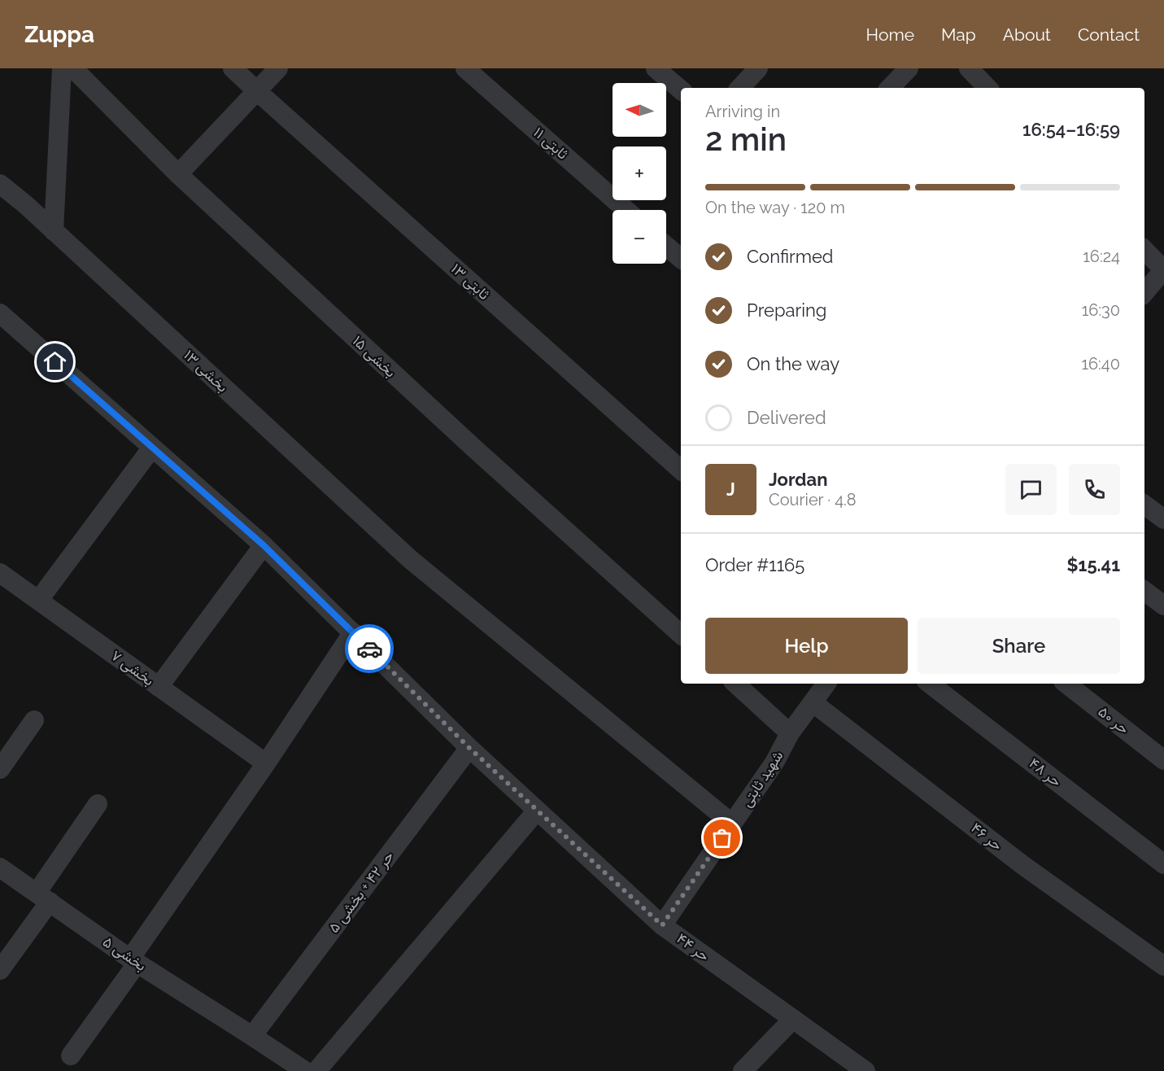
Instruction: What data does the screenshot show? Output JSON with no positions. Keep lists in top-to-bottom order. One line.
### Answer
{"streets":{"street":["ثابتی ۱۱","ثابتی ۱۳","بخشی ۱۵","بخشی ۱۳","بخشی ۷","حر ۵۰","حر ۴۸","شهید ثابتی","حر ۴۶","حر ۴۲ + بخشی ۵","حر ۴۴","بخشی ۵"]},"crossings":[["بخشی ۱۳","شهید ثابتی"],["شهید ثابتی","حر ۴۶"],["شهید ثابتی","حر ۴۴"],["حر ۴۲ + بخشی ۵","حر ۴۴"],["حر ۴۲ + بخشی ۵","بخشی ۵"]],"north":"left","page":{"header":"Zuppa","nav":["Home","Map","About","Contact"],"map_buttons":["+","−"],"heading":["2 min","Arriving in","16:54–16:59"],"panel":["Jordan","Courier · 4.8","Order #1165","$15.41"],"bar":"On the way · 120 m","list":[["Confirmed","16:24"],["Preparing","16:30"],["On the way","16:40"],"Delivered"],"round":"J","buttons":["Help","Share"]}}
